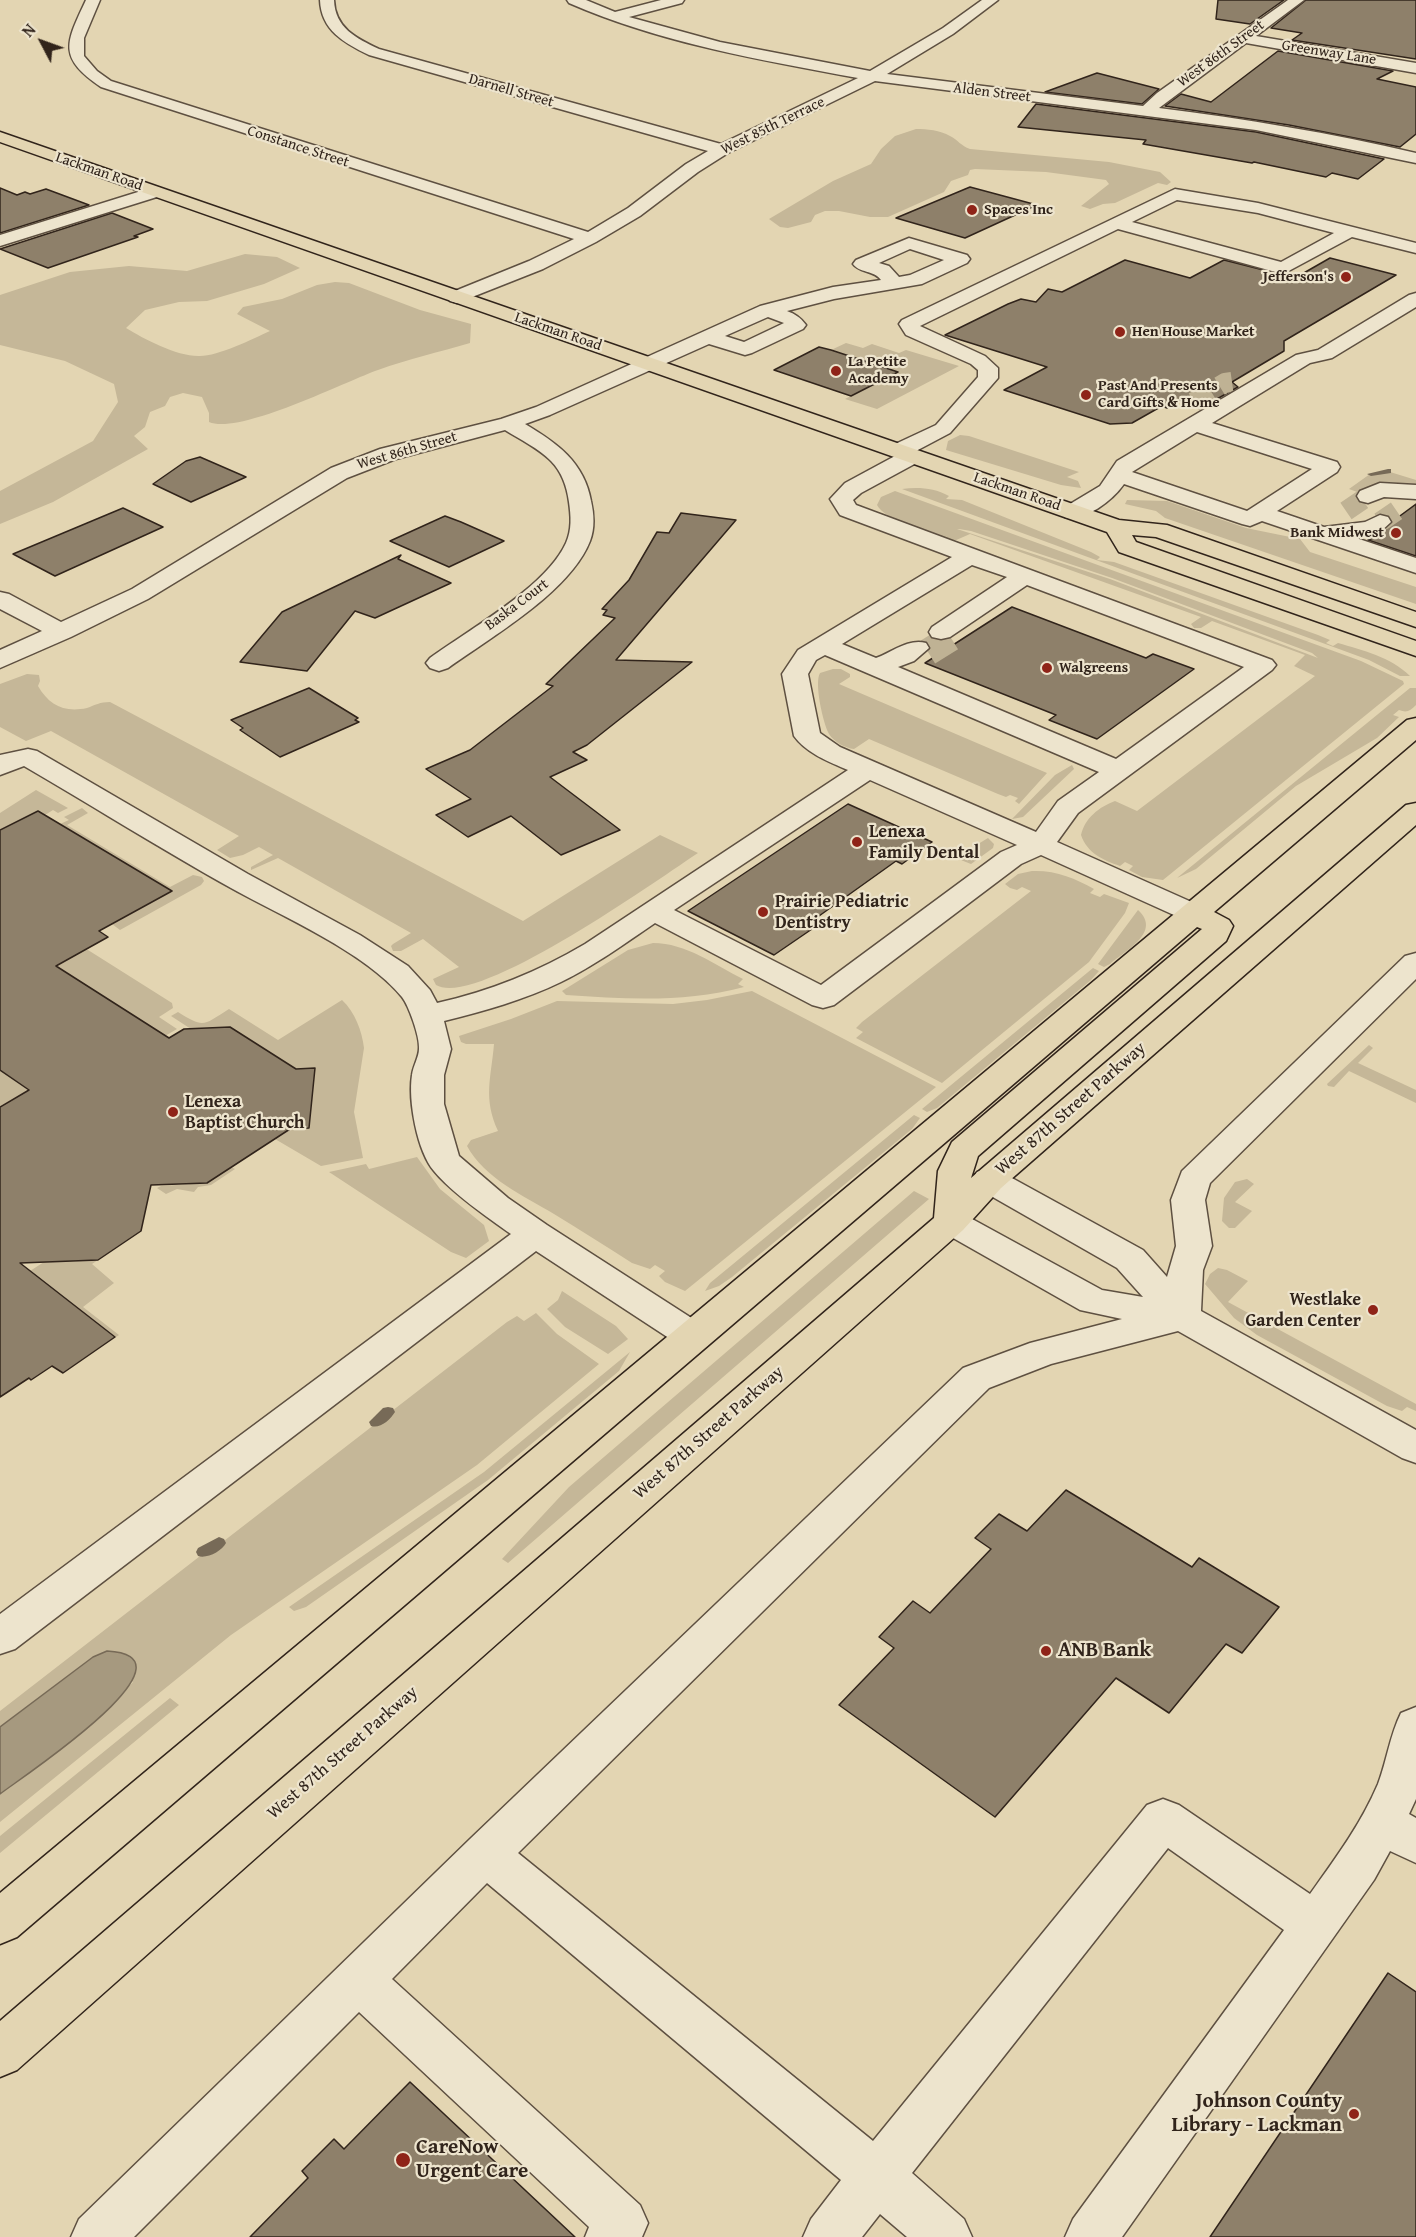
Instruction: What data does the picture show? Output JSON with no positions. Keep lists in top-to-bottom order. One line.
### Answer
{"streets":{"main road":["Lackman Road","West 87th Street Parkway"],"street":["Greenway Lane","West 86th Street","Darnell Street","Alden Street","West 85th Terrace","Constance Street","Baska Court"]},"crossings":[["Greenway Lane","West 86th Street"],["West 86th Street","Alden Street"],["West 86th Street","Lackman Road"],["West 86th Street","Baska Court"],["Darnell Street","West 85th Terrace"],["Alden Street","West 85th Terrace"],["West 85th Terrace","Constance Street"],["West 85th Terrace","Lackman Road"]],"places":["Spaces Inc","Jefferson's","Hen House Market","La Petite Academy","Past And Presents Card Gifts & Home","Bank Midwest","Walgreens","Lenexa Family Dental","Prairie Pediatric Dentistry","Lenexa Baptist Church","Westlake Garden Center","ANB Bank","Johnson County Library - Lackman","CareNow Urgent Care"],"north":"top left"}
